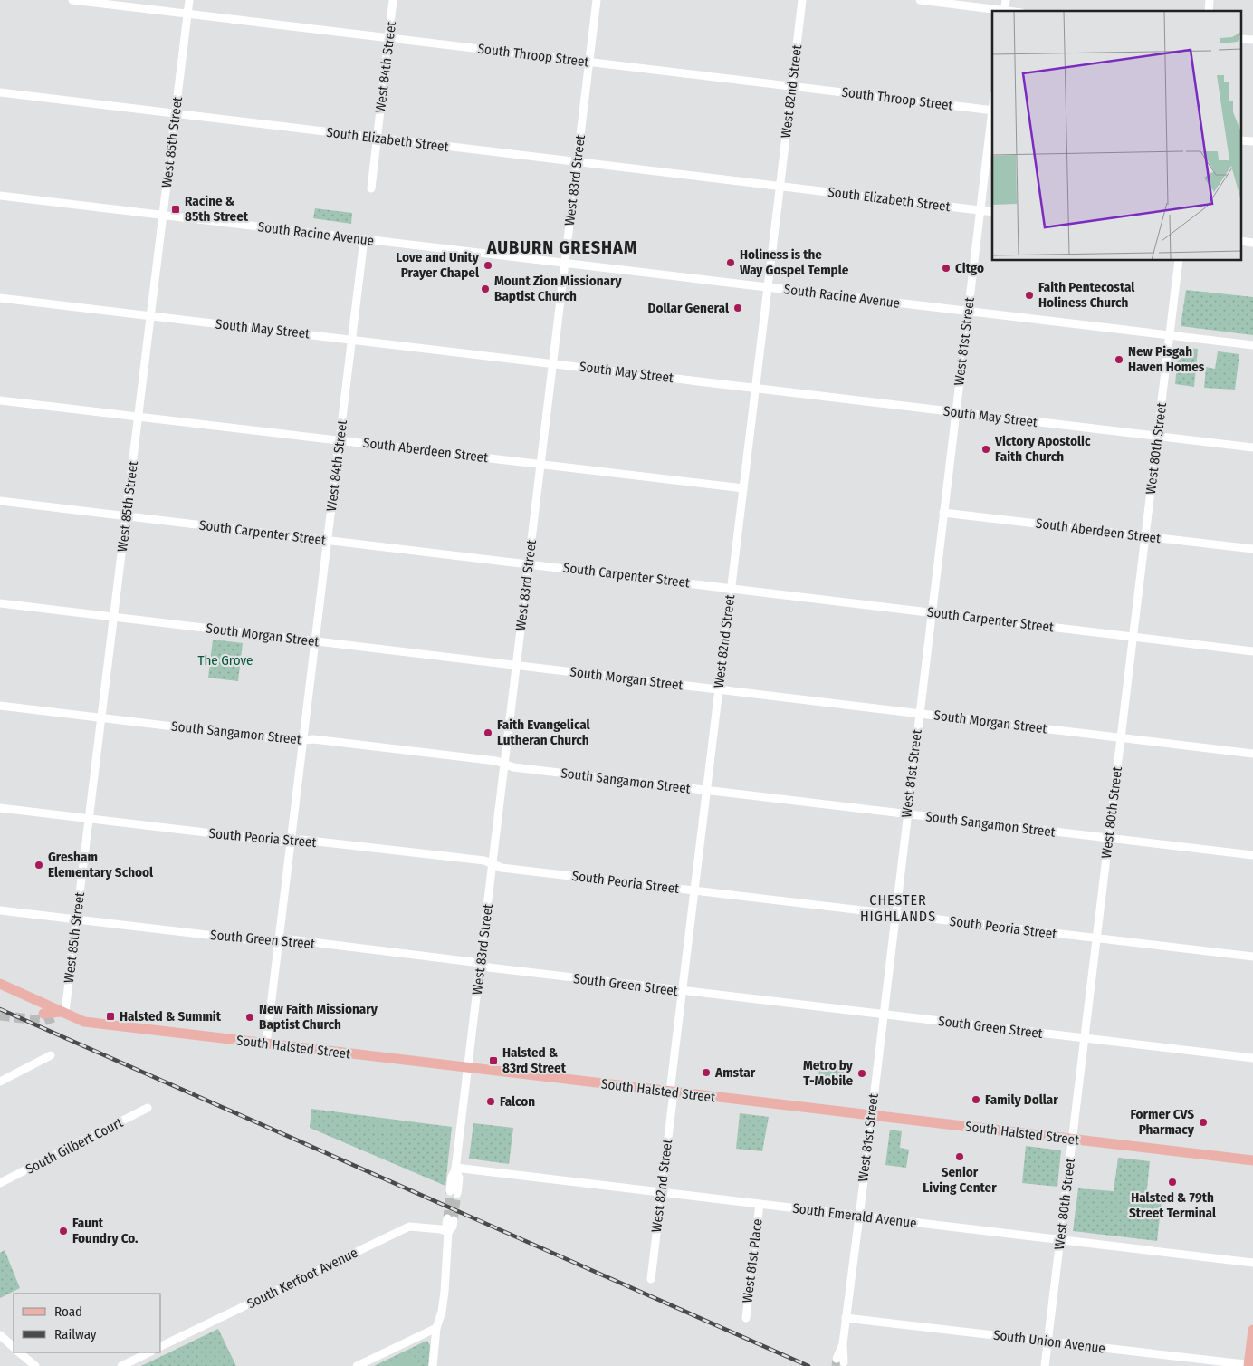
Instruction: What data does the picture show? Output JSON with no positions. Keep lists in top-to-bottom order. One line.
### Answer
{"streets":{"main road":["South Halsted Street"],"street":["South Throop Street","West 84th Street","West 82nd Street","South Elizabeth Street","West 85th Street","West 83rd Street","South Racine Avenue","South May Street","West 81st Street","West 80th Street","South Aberdeen Street","South Carpenter Street","South Morgan Street","South Sangamon Street","South Peoria Street","South Green Street","South Gilbert Court","South Emerald Avenue","West 81st Place","South Kerfoot Avenue","South Union Avenue"]},"crossings":[["South Throop Street","West 84th Street"],["South Throop Street","West 82nd Street"],["South Throop Street","West 85th Street"],["South Throop Street","West 83rd Street"],["West 84th Street","South Elizabeth Street"],["West 84th Street","South Racine Avenue"],["West 84th Street","South May Street"],["West 84th Street","South Aberdeen Street"],["West 84th Street","South Carpenter Street"],["West 84th Street","South Morgan Street"],["West 84th Street","South Sangamon Street"],["West 84th Street","South Peoria Street"],["West 84th Street","South Green Street"],["West 84th Street","South Halsted Street"],["West 82nd Street","South Elizabeth Street"],["West 82nd Street","South Racine Avenue"],["West 82nd Street","South May Street"],["West 82nd Street","South Aberdeen Street"],["West 82nd Street","South Carpenter Street"],["West 82nd Street","South Morgan Street"],["West 82nd Street","South Sangamon Street"],["West 82nd Street","South Peoria Street"],["West 82nd Street","South Green Street"],["West 82nd Street","South Halsted Street"],["West 82nd Street","South Emerald Avenue"],["South Elizabeth Street","West 85th Street"],["South Elizabeth Street","West 83rd Street"],["South Elizabeth Street","West 81st Street"],["West 85th Street","South Racine Avenue"],["West 85th Street","South May Street"],["West 85th Street","South Aberdeen Street"],["West 85th Street","South Carpenter Street"],["West 85th Street","South Morgan Street"],["West 85th Street","South Sangamon Street"],["West 85th Street","South Peoria Street"],["West 85th Street","South Green Street"],["West 85th Street","South Halsted Street"],["West 83rd Street","South Racine Avenue"],["West 83rd Street","South May Street"],["West 83rd Street","South Aberdeen Street"],["West 83rd Street","South Carpenter Street"],["West 83rd Street","South Morgan Street"],["West 83rd Street","South Sangamon Street"],["West 83rd Street","South Peoria Street"],["West 83rd Street","South Green Street"],["West 83rd Street","South Halsted Street"],["West 83rd Street","South Emerald Avenue"],["South Racine Avenue","West 81st Street"],["South Racine Avenue","West 80th Street"],["South May Street","West 81st Street"],["South May Street","West 80th Street"],["West 81st Street","South Aberdeen Street"],["West 81st Street","South Carpenter Street"],["West 81st Street","South Morgan Street"],["West 81st Street","South Sangamon Street"],["West 81st Street","South Peoria Street"],["West 81st Street","South Green Street"],["West 81st Street","South Halsted Street"],["West 81st Street","South Emerald Avenue"],["West 81st Street","South Union Avenue"],["West 80th Street","South Aberdeen Street"],["West 80th Street","South Carpenter Street"],["West 80th Street","South Morgan Street"],["West 80th Street","South Sangamon Street"],["West 80th Street","South Peoria Street"],["West 80th Street","South Green Street"],["West 80th Street","South Halsted Street"],["West 80th Street","South Emerald Avenue"],["West 80th Street","South Union Avenue"],["South Emerald Avenue","West 81st Place"]],"districts":["AUBURN GRESHAM","CHESTER HIGHLANDS"],"parks":["The Grove"],"places":{"transit":["Racine & 85th Street","Halsted & Summit","Halsted & 83rd Street"],"other":["Holiness is the Way Gospel Temple","Love and Unity Prayer Chapel","Citgo","Mount Zion Missionary Baptist Church","Faith Pentecostal Holiness Church","Dollar General","New Pisgah Haven Homes","Victory Apostolic Faith Church","Faith Evangelical Lutheran Church","Gresham Elementary School","New Faith Missionary Baptist Church","Amstar","Metro by T-Mobile","Family Dollar","Falcon","Former CVS Pharmacy","Senior Living Center","Halsted & 79th Street Terminal","Faunt Foundry Co."]},"legend":["Road","Railway"]}
